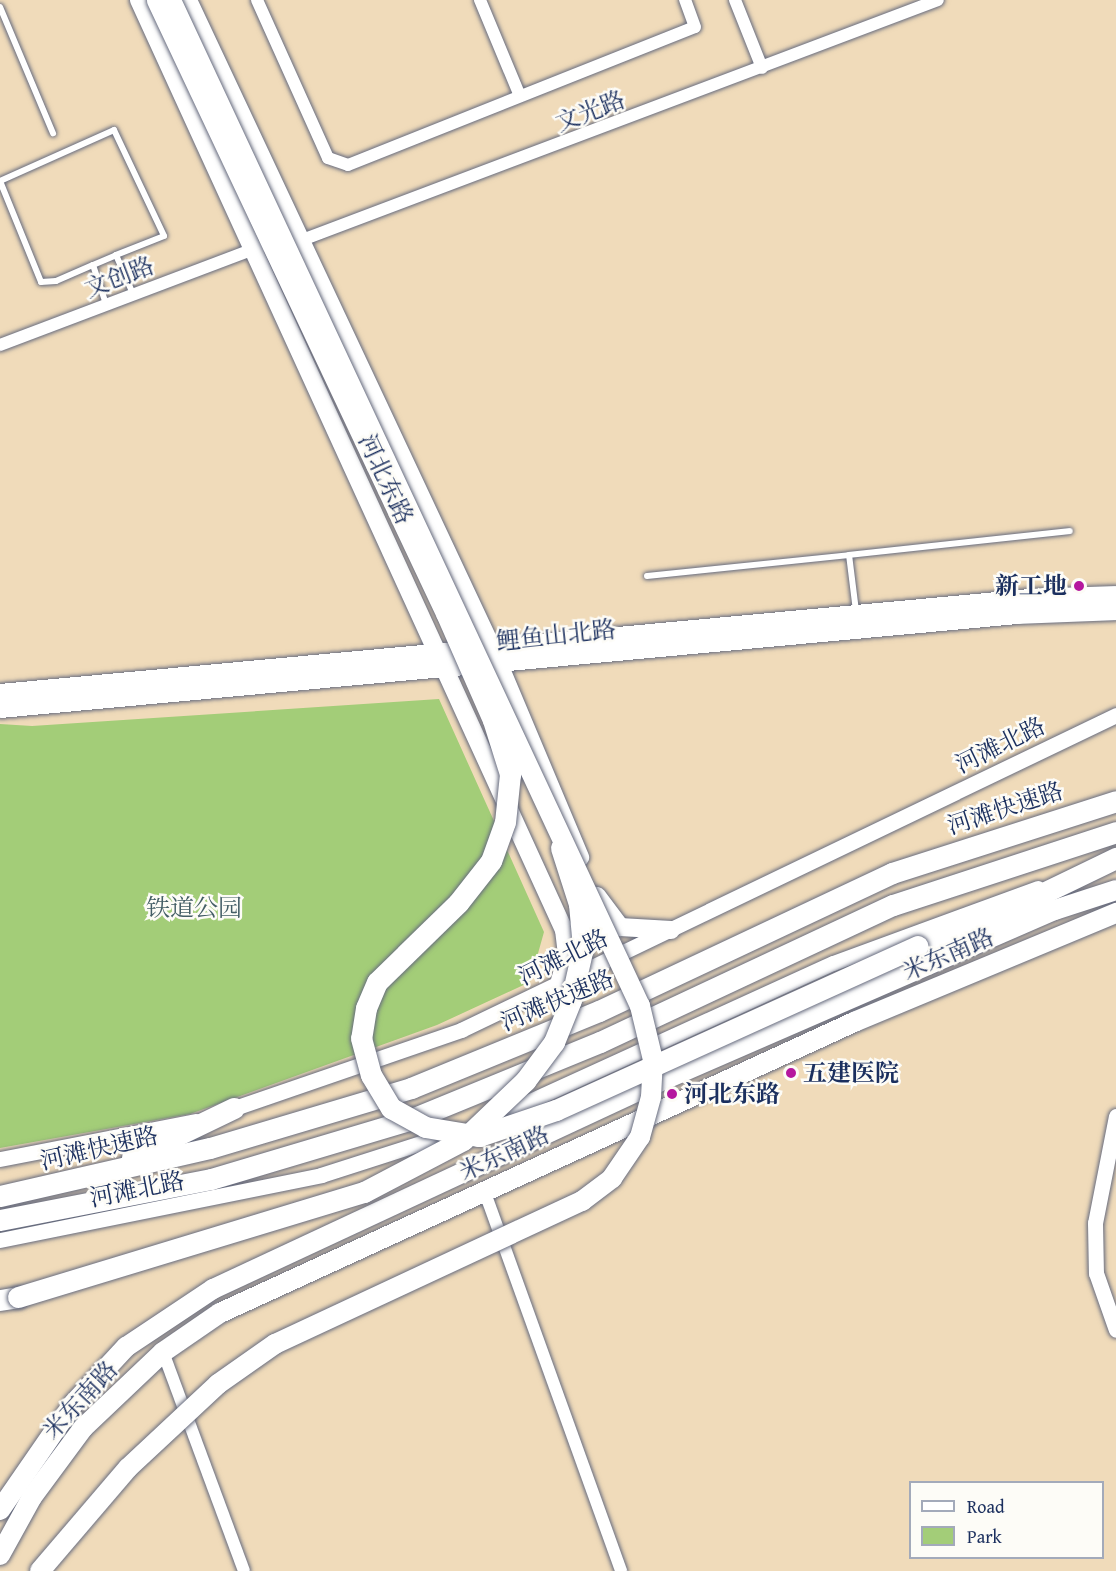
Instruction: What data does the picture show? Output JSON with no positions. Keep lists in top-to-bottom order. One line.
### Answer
{"streets":{"highway":["河滩快速路"],"main road":["河北东路","鲤鱼山北路","米东南路"],"street":["文光路","文创路","河滩北路"]},"crossings":[["文光路","文创路"],["文光路","河北东路"],["文创路","河北东路"],["河北东路","鲤鱼山北路"],["河北东路","河滩北路"]],"parks":["铁道公园"],"places":["新工地","五建医院","河北东路"],"legend":["Road","Park"]}
